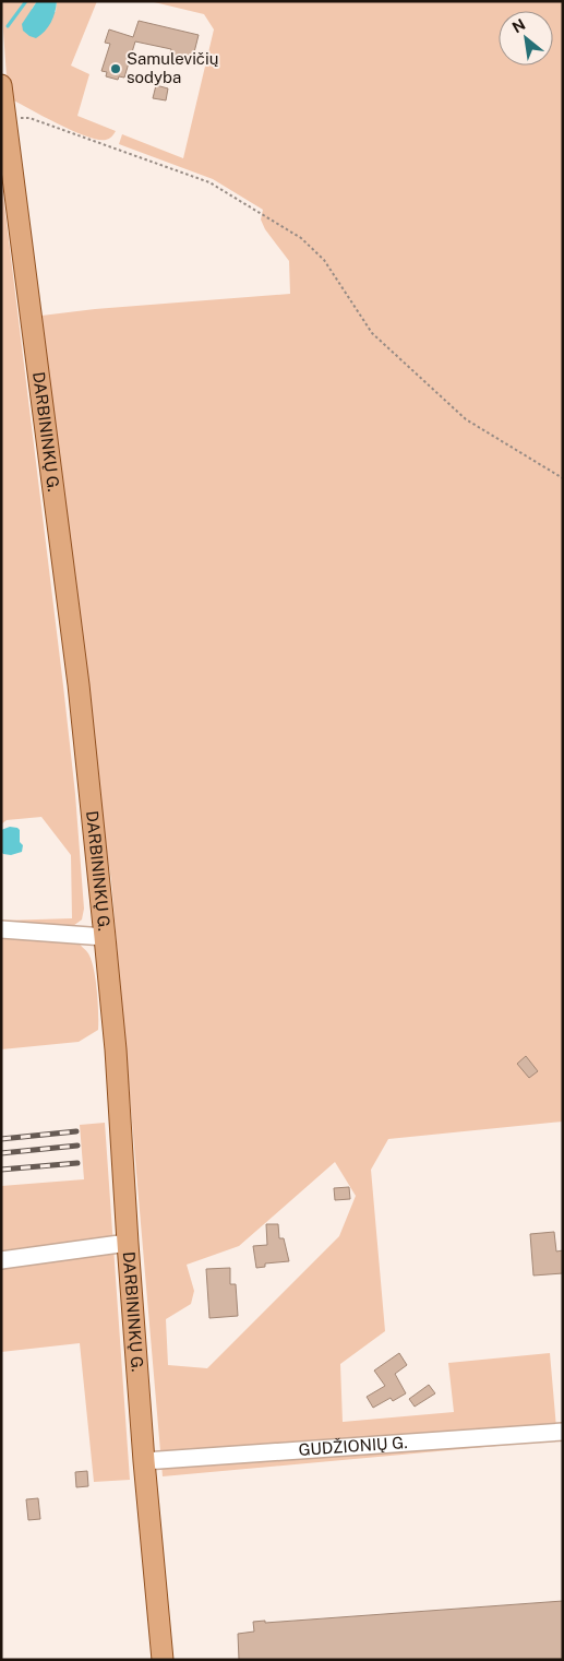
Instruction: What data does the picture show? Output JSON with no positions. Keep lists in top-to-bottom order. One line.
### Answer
{"streets":{"main road":["DARBININKŲ G."],"street":["GUDŽIONIŲ G."]},"crossings":[["DARBININKŲ G.","GUDŽIONIŲ G."]],"places":["Samulevičių sodyba"],"north":"top left"}
